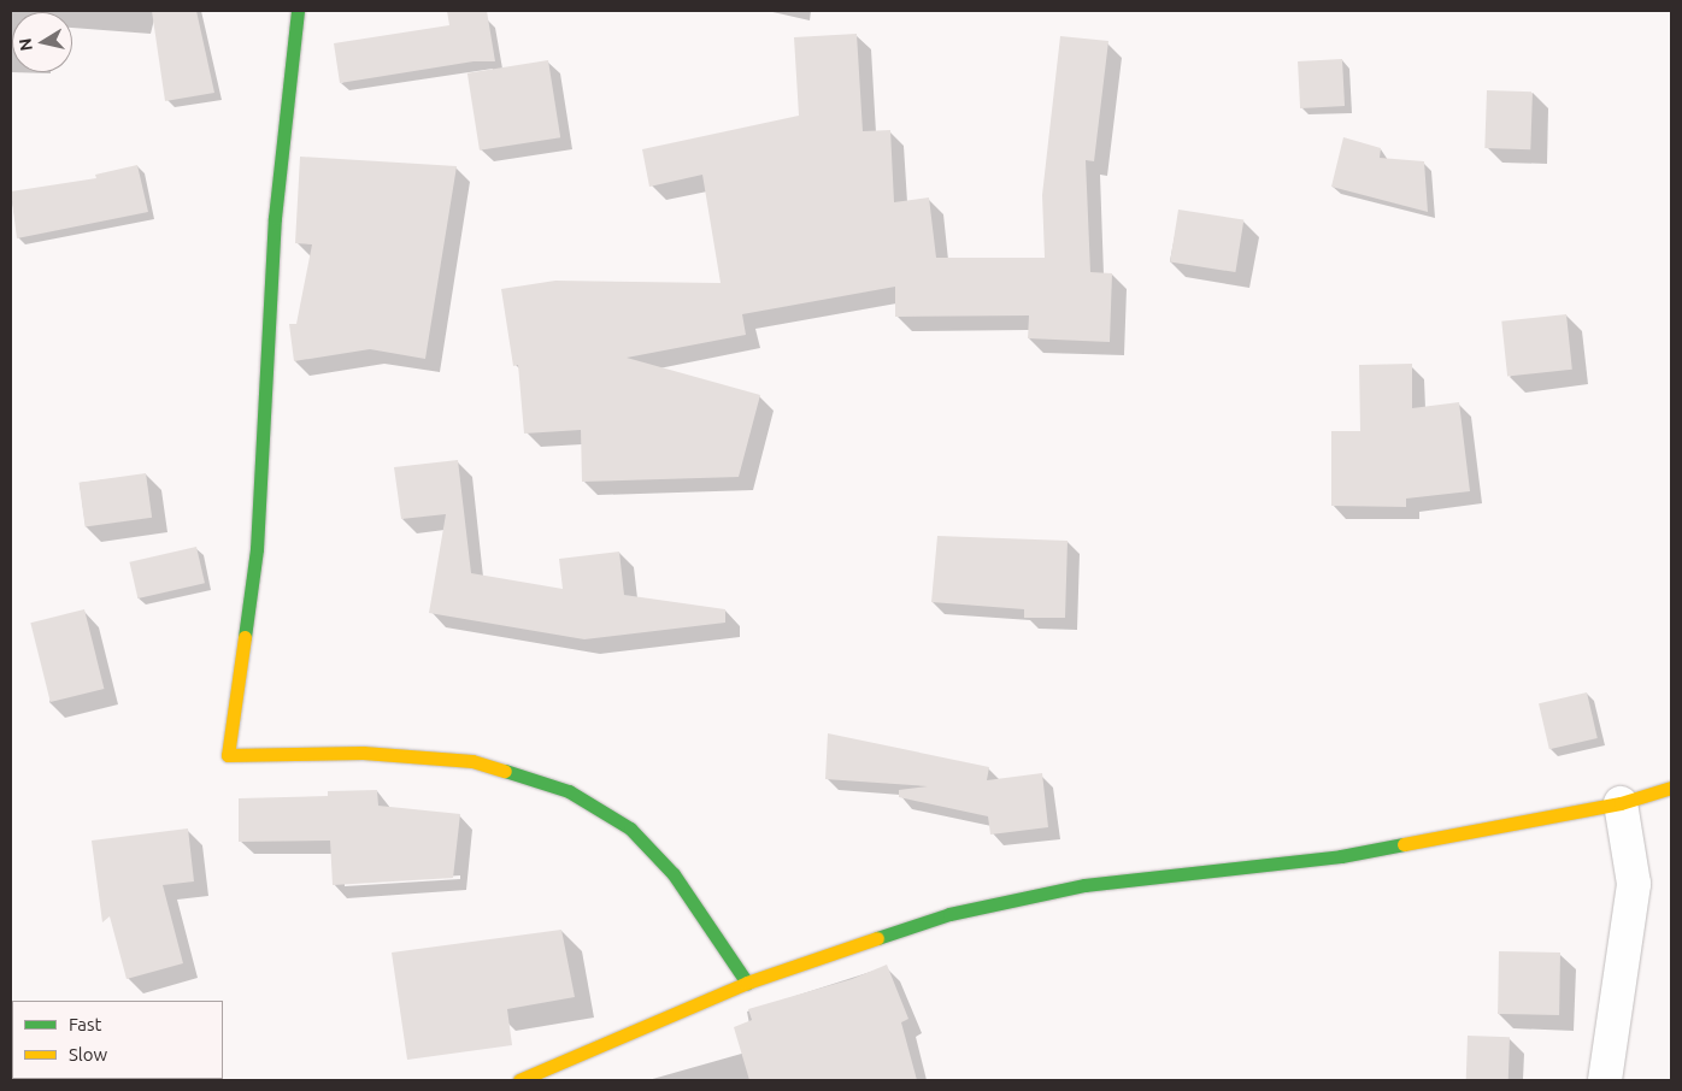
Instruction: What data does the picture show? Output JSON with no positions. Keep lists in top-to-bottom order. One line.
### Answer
{"legend":["Fast","Slow"],"north":"left"}
